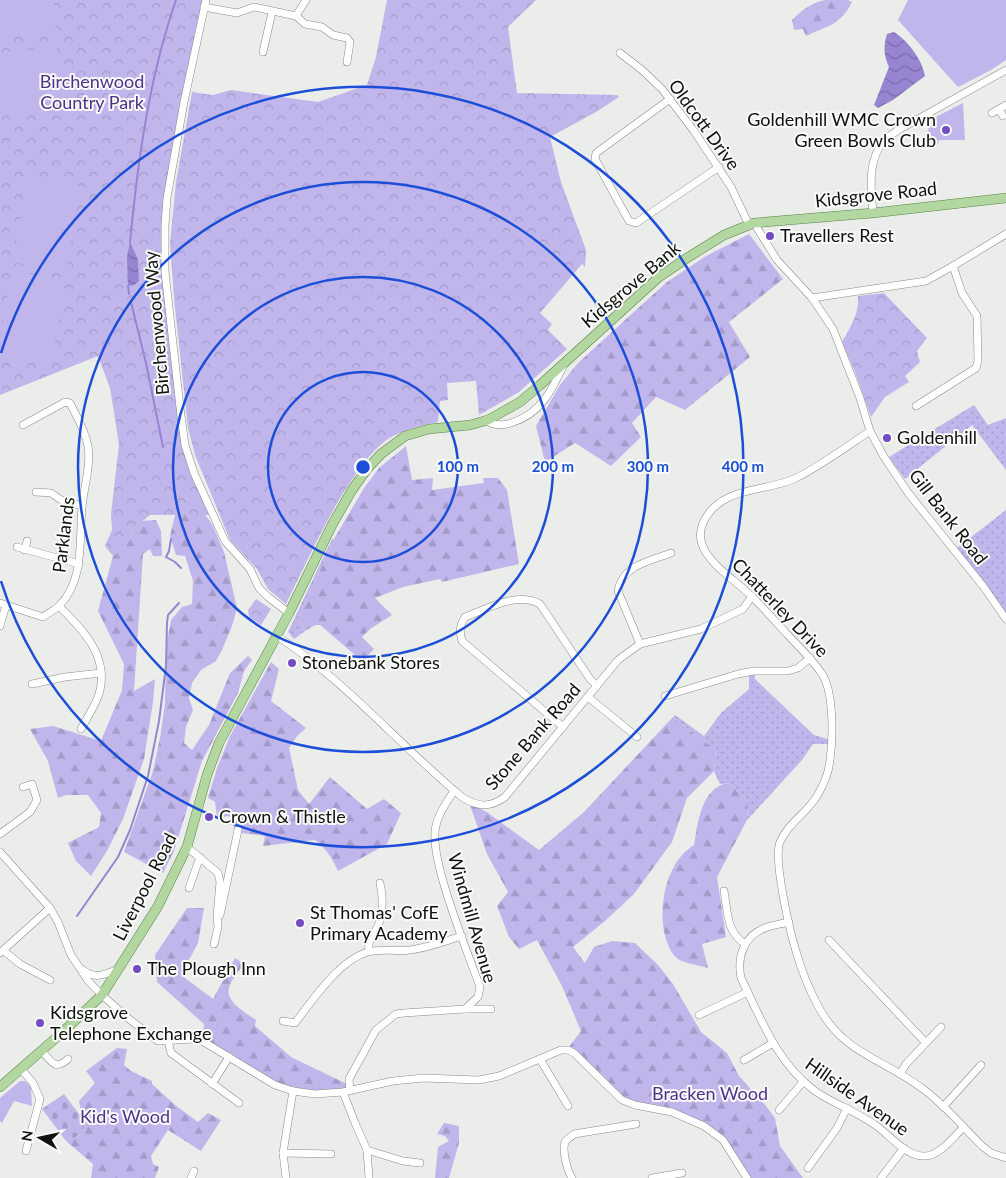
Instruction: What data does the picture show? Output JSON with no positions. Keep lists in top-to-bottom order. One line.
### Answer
{"streets":{"main road":["Kidsgrove Road","Kidsgrove Bank","Liverpool Road"],"street":["Oldcott Drive","Birchenwood Way","Gill Bank Road","Parklands","Chatterley Drive","Stone Bank Road","Windmill Avenue","Hillside Avenue"]},"crossings":[["Oldcott Drive","Kidsgrove Road"],["Oldcott Drive","Kidsgrove Bank"],["Oldcott Drive","Gill Bank Road"],["Kidsgrove Road","Kidsgrove Bank"],["Kidsgrove Bank","Liverpool Road"],["Birchenwood Way","Liverpool Road"],["Gill Bank Road","Chatterley Drive"],["Chatterley Drive","Stone Bank Road"],["Chatterley Drive","Hillside Avenue"],["Stone Bank Road","Liverpool Road"],["Stone Bank Road","Windmill Avenue"]],"parks":["Birchenwood Country Park","Bracken Wood","Kid's Wood"],"places":["Goldenhill WMC Crown Green Bowls Club","Travellers Rest","Goldenhill","Stonebank Stores","Crown & Thistle","St Thomas' CofE Primary Academy","The Plough Inn","Kidsgrove Telephone Exchange"],"north":"left","rings":["100 m","200 m","300 m","400 m"]}
